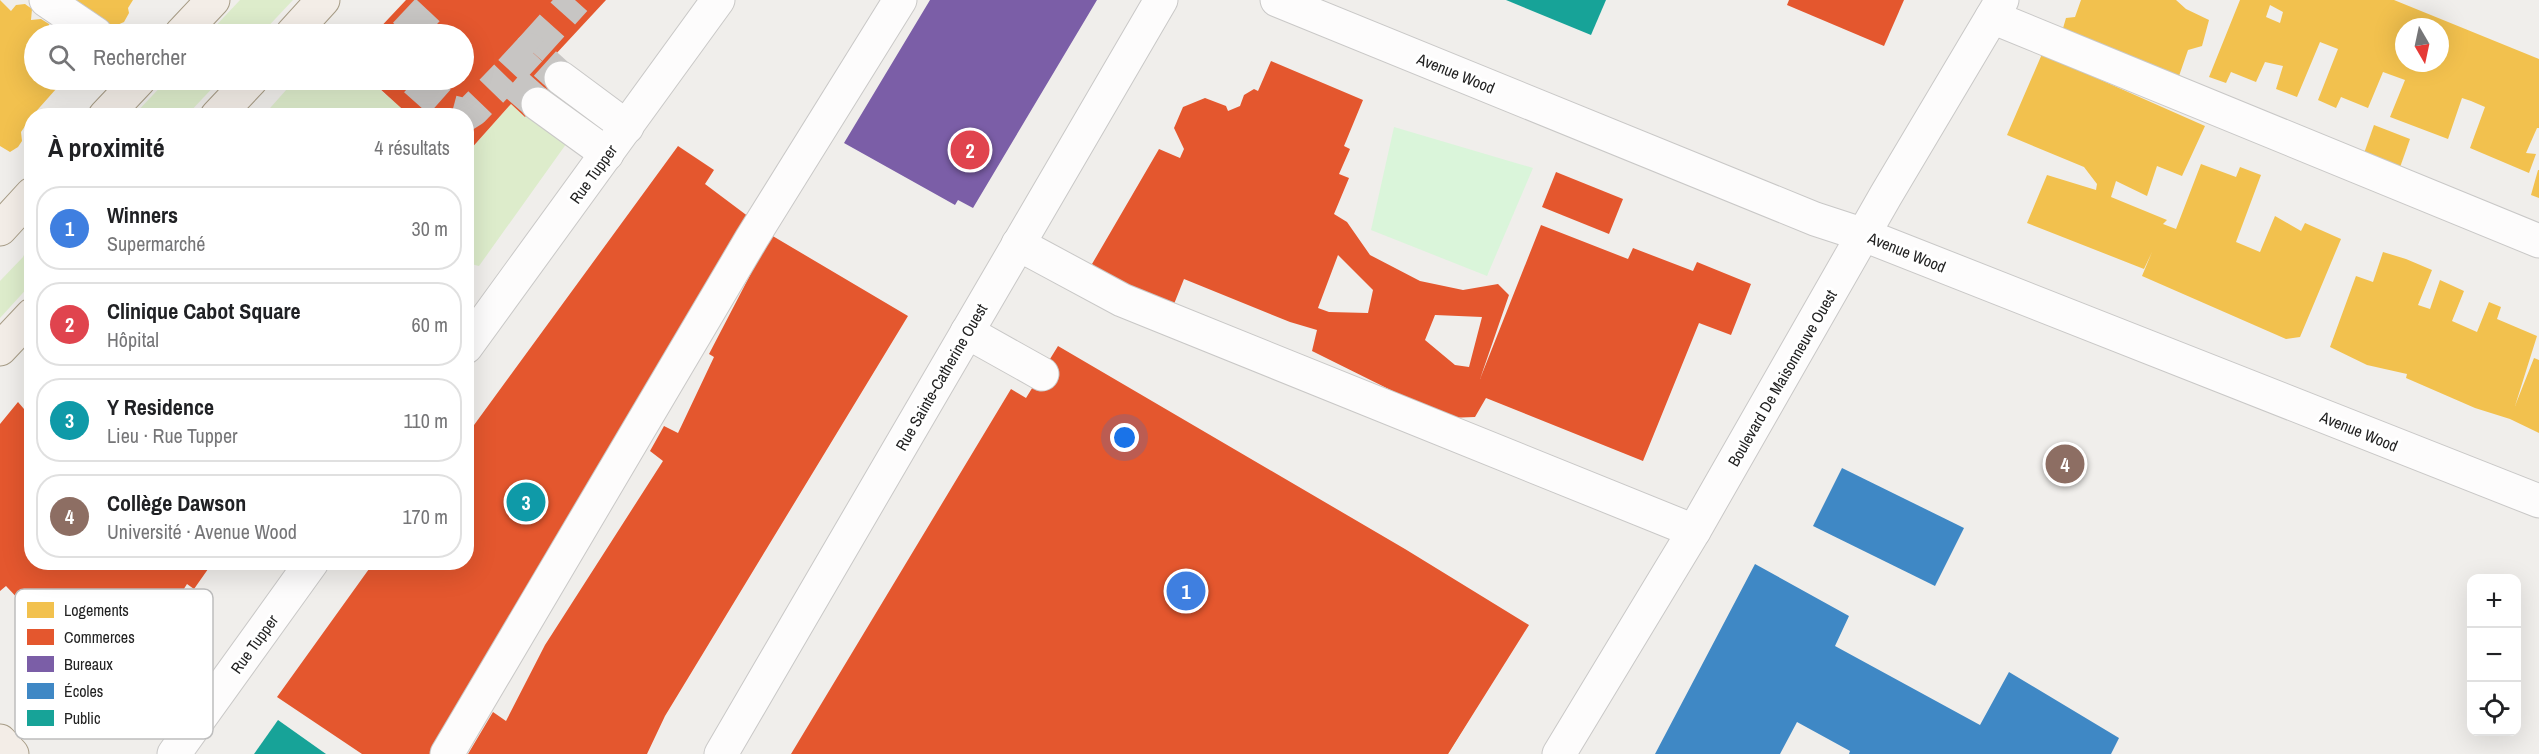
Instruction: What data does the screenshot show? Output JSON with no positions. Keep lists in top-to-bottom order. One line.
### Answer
{"streets":{"street":["Avenue Wood","Rue Tupper","Rue Sainte-Catherine Ouest","Boulevard De Maisonneuve Ouest"]},"crossings":[["Avenue Wood","Boulevard De Maisonneuve Ouest"]],"legend":["Logements","Commerces","Bureaux","Écoles","Public"],"north":"bottom","page":{"search":"Rechercher","heading":["À proximité","4 résultats"],"pins":["2","4","3","1"],"list":[{"mark":"1","name":"Winners","note":"Supermarché","value":"30 m"},{"mark":"2","name":"Clinique Cabot Square","note":"Hôpital","value":"60 m"},{"mark":"3","name":"Y Residence","note":"Lieu · Rue Tupper","value":"110 m"},{"mark":"4","name":"Collège Dawson","note":"Université · Avenue Wood","value":"170 m"}],"map_buttons":["+","−"]}}
